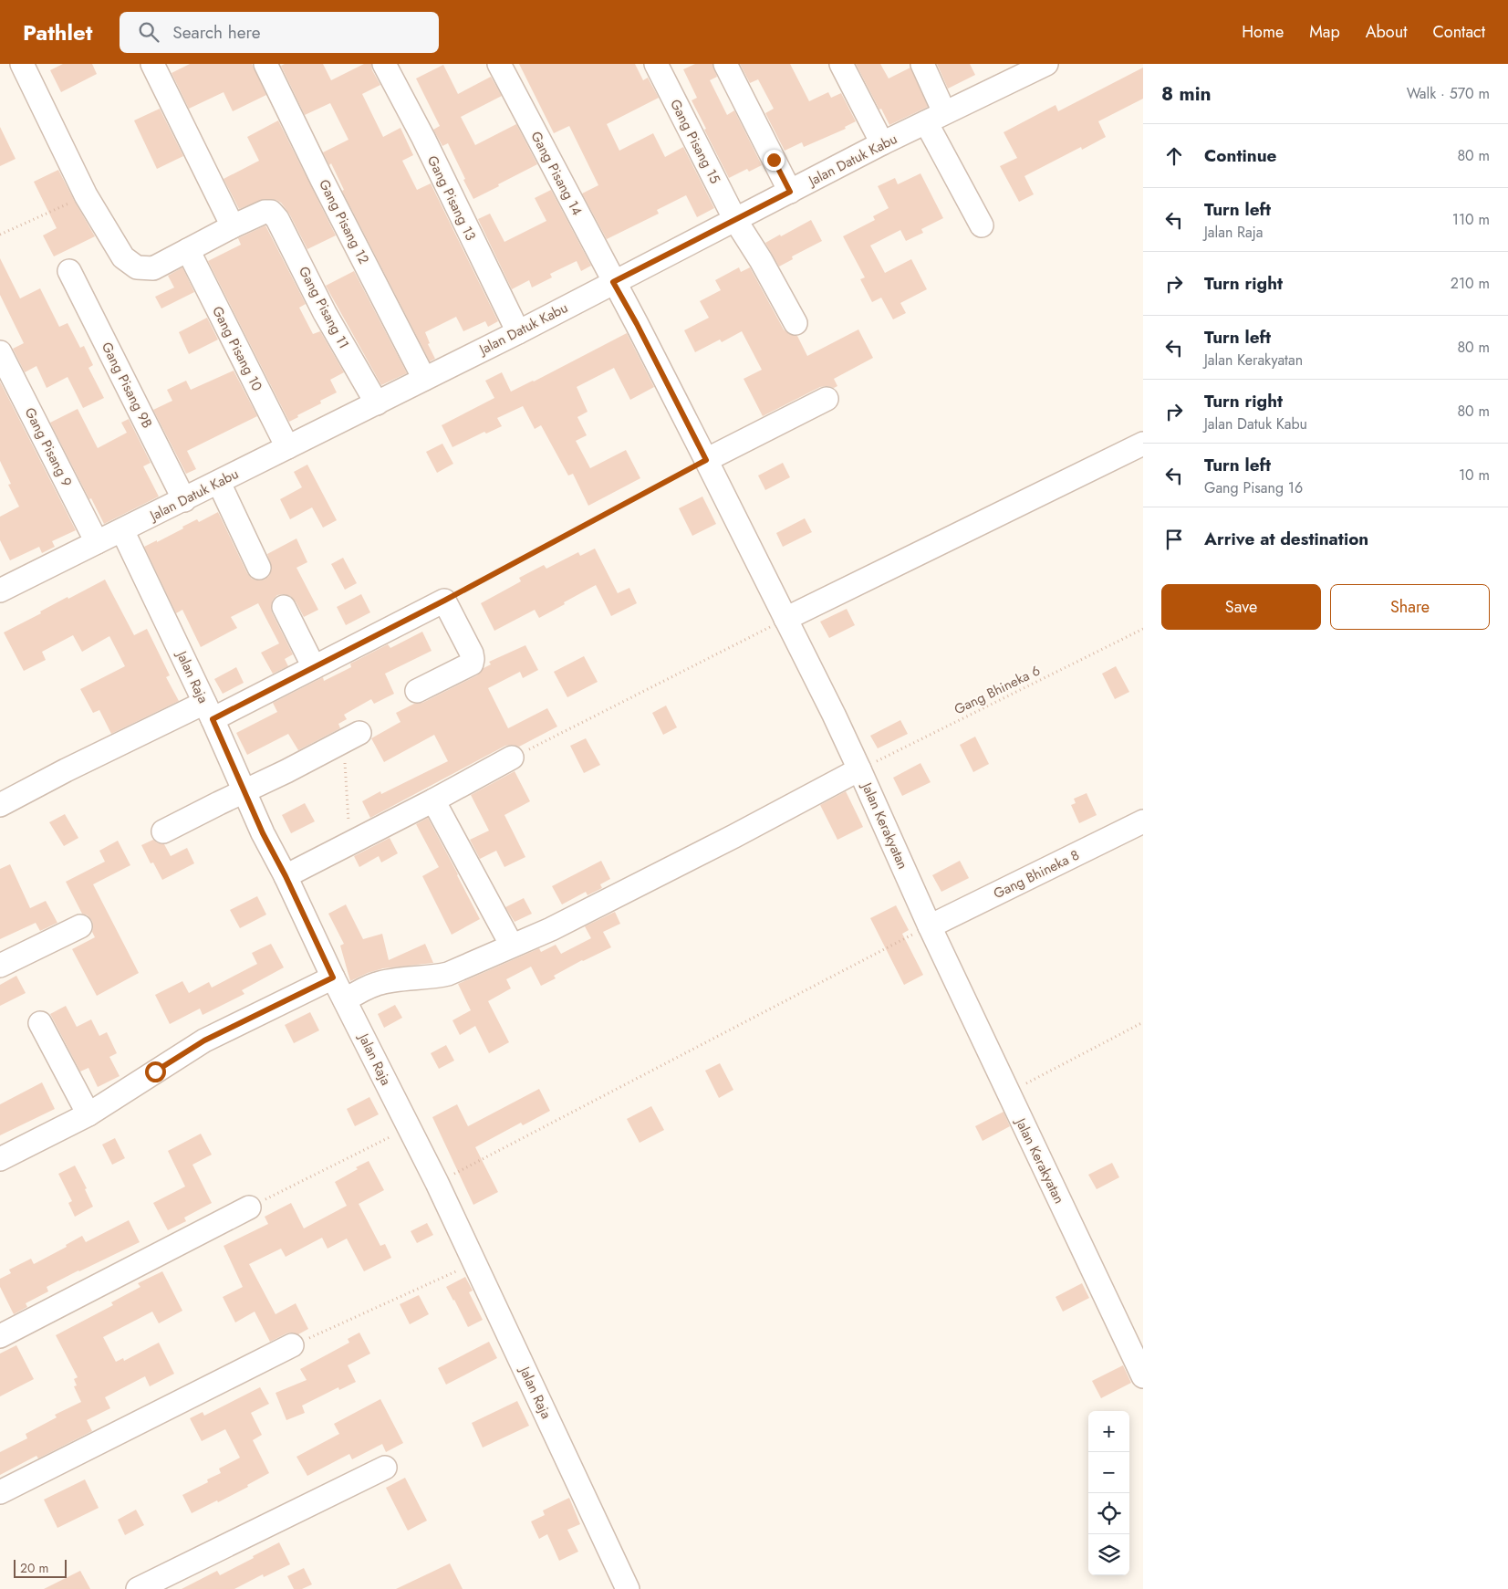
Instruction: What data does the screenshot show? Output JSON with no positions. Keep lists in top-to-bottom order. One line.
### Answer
{"streets":{"street":["Gang Pisang 15","Jalan Datuk Kabu","Gang Pisang 14","Gang Pisang 13","Gang Pisang 12","Gang Pisang 11","Gang Pisang 10","Gang Pisang 9B","Gang Pisang 9","Jalan Raja","Jalan Kerakyatan","Gang Bhineka 8"],"path":["Gang Bhineka 6"]},"crossings":[["Gang Pisang 15","Jalan Datuk Kabu"],["Jalan Datuk Kabu","Gang Pisang 14"],["Jalan Datuk Kabu","Gang Pisang 13"],["Jalan Datuk Kabu","Gang Pisang 12"],["Jalan Datuk Kabu","Gang Pisang 11"],["Jalan Datuk Kabu","Gang Pisang 10"],["Jalan Datuk Kabu","Gang Pisang 9B"],["Jalan Datuk Kabu","Gang Pisang 9"],["Jalan Datuk Kabu","Jalan Raja"],["Jalan Datuk Kabu","Jalan Kerakyatan"],["Gang Pisang 14","Jalan Kerakyatan"],["Gang Bhineka 6","Jalan Kerakyatan"],["Jalan Kerakyatan","Gang Bhineka 8"]],"scale_bar":"20 m","page":{"header":"Pathlet","search":"Search here","nav":["Home","Map","About","Contact"],"heading":["8 min","Walk · 570 m"],"list":[["Continue","80 m"],["Turn left","Jalan Raja","110 m"],["Turn right","210 m"],["Turn left","Jalan Kerakyatan","80 m"],["Turn right","Jalan Datuk Kabu","80 m"],["Turn left","Gang Pisang 16","10 m"],"Arrive at destination"],"buttons":["Save","Share"],"map_buttons":["+","−"],"scale":"20 m"}}
